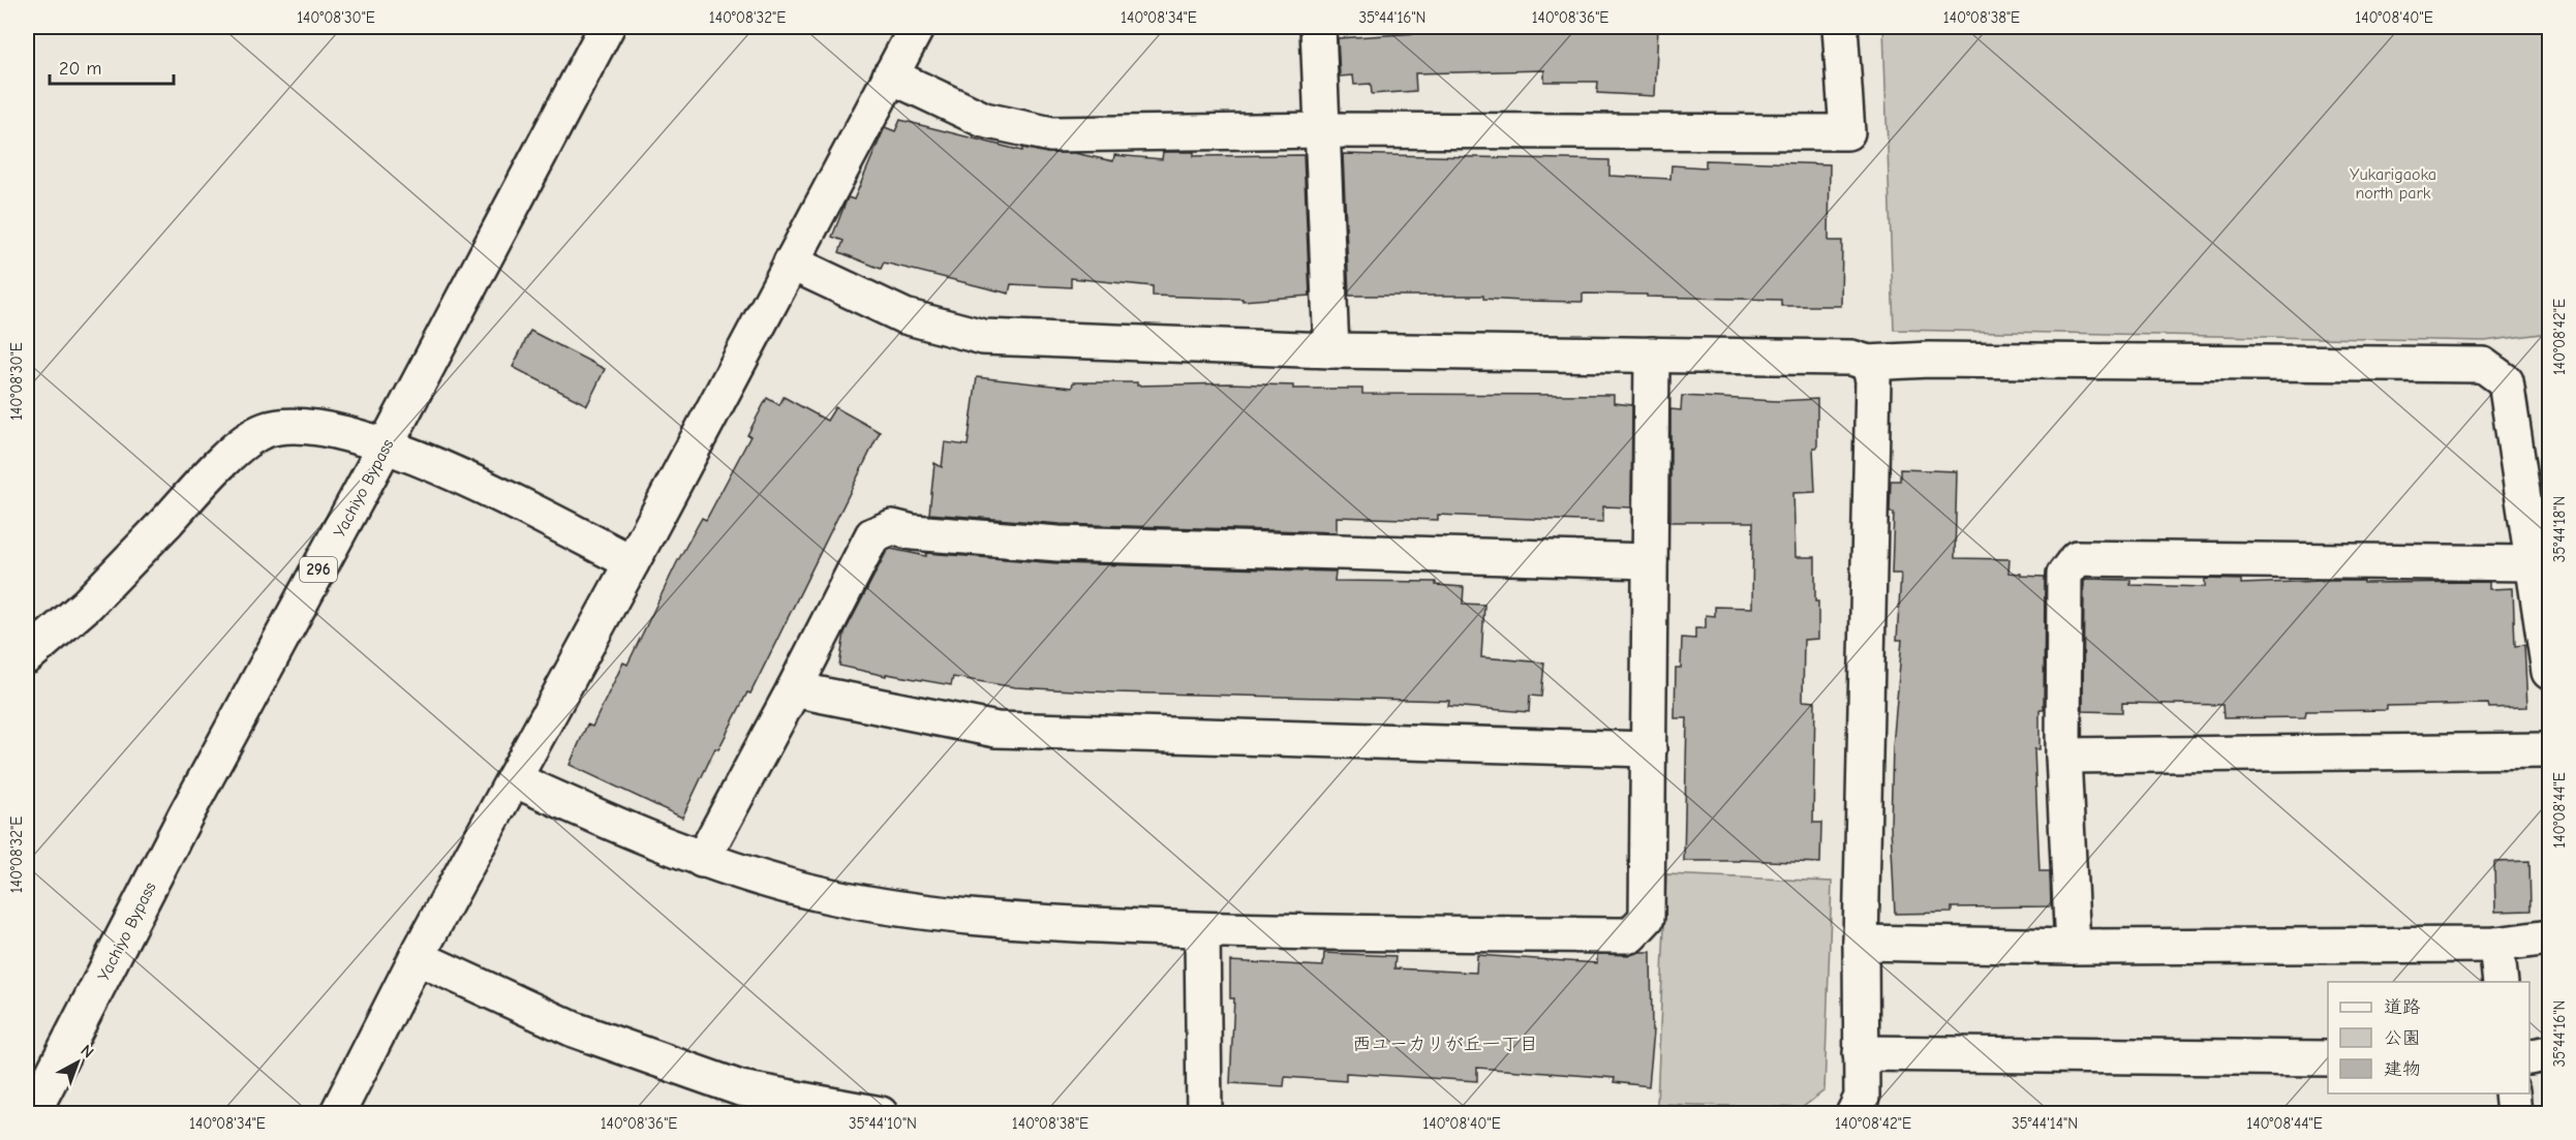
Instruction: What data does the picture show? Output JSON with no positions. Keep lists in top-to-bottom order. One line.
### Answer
{"streets":{"main road":["Yachiyo Bypass","296"]},"districts":["西ユーカリが丘一丁目"],"parks":["Yukarigaoka north park"],"legend":["道路","公園","建物"],"scale_bar":"20 m","north":"top right","coordinates":["140°08'30\"E","140°08'32\"E","140°08'34\"E","35°44'16\"N","140°08'36\"E","140°08'38\"E","140°08'40\"E","140°08'42\"E","35°44'18\"N","140°08'44\"E","35°44'10\"N","35°44'14\"N"]}
